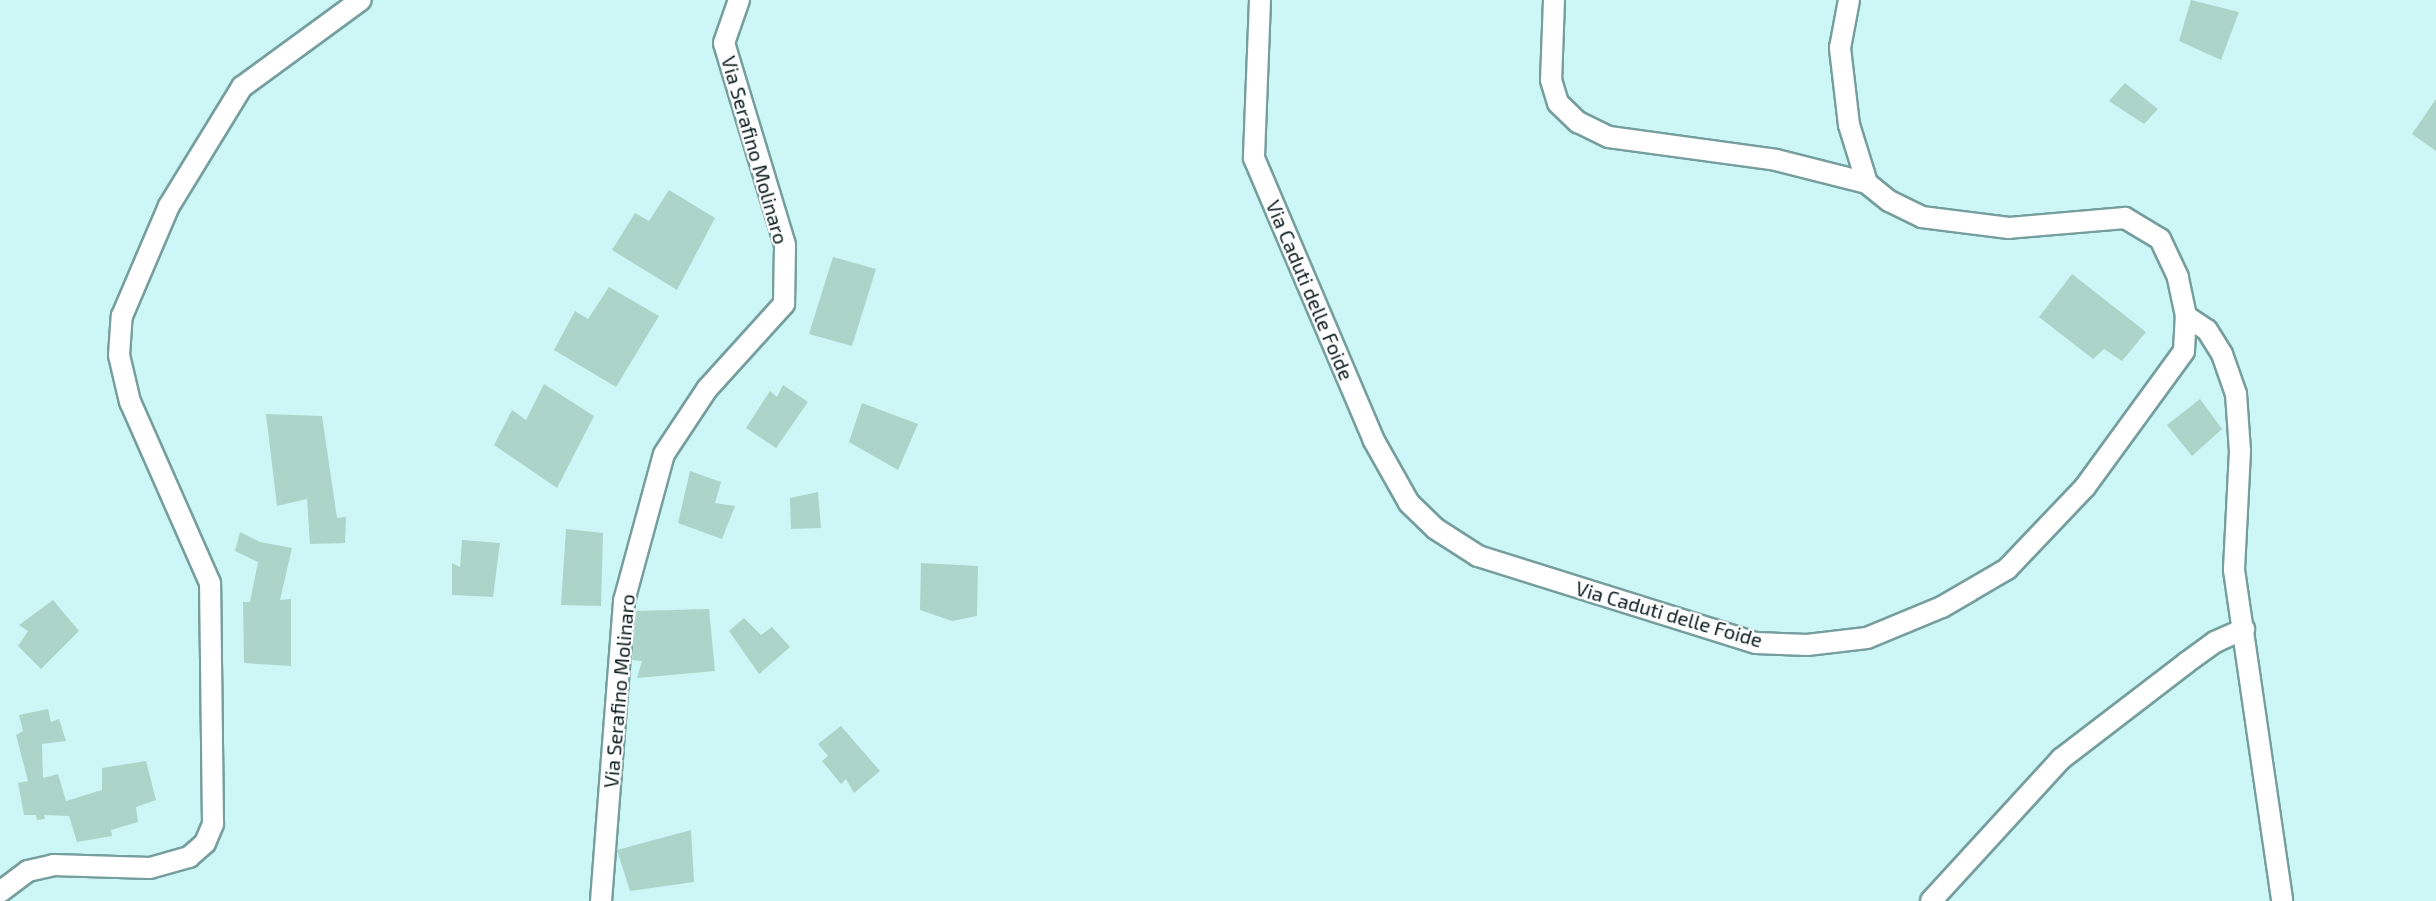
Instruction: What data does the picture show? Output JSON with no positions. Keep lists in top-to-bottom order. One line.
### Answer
{"streets":{"street":["Via Serafino Molinaro","Via Caduti delle Foide"]}}
